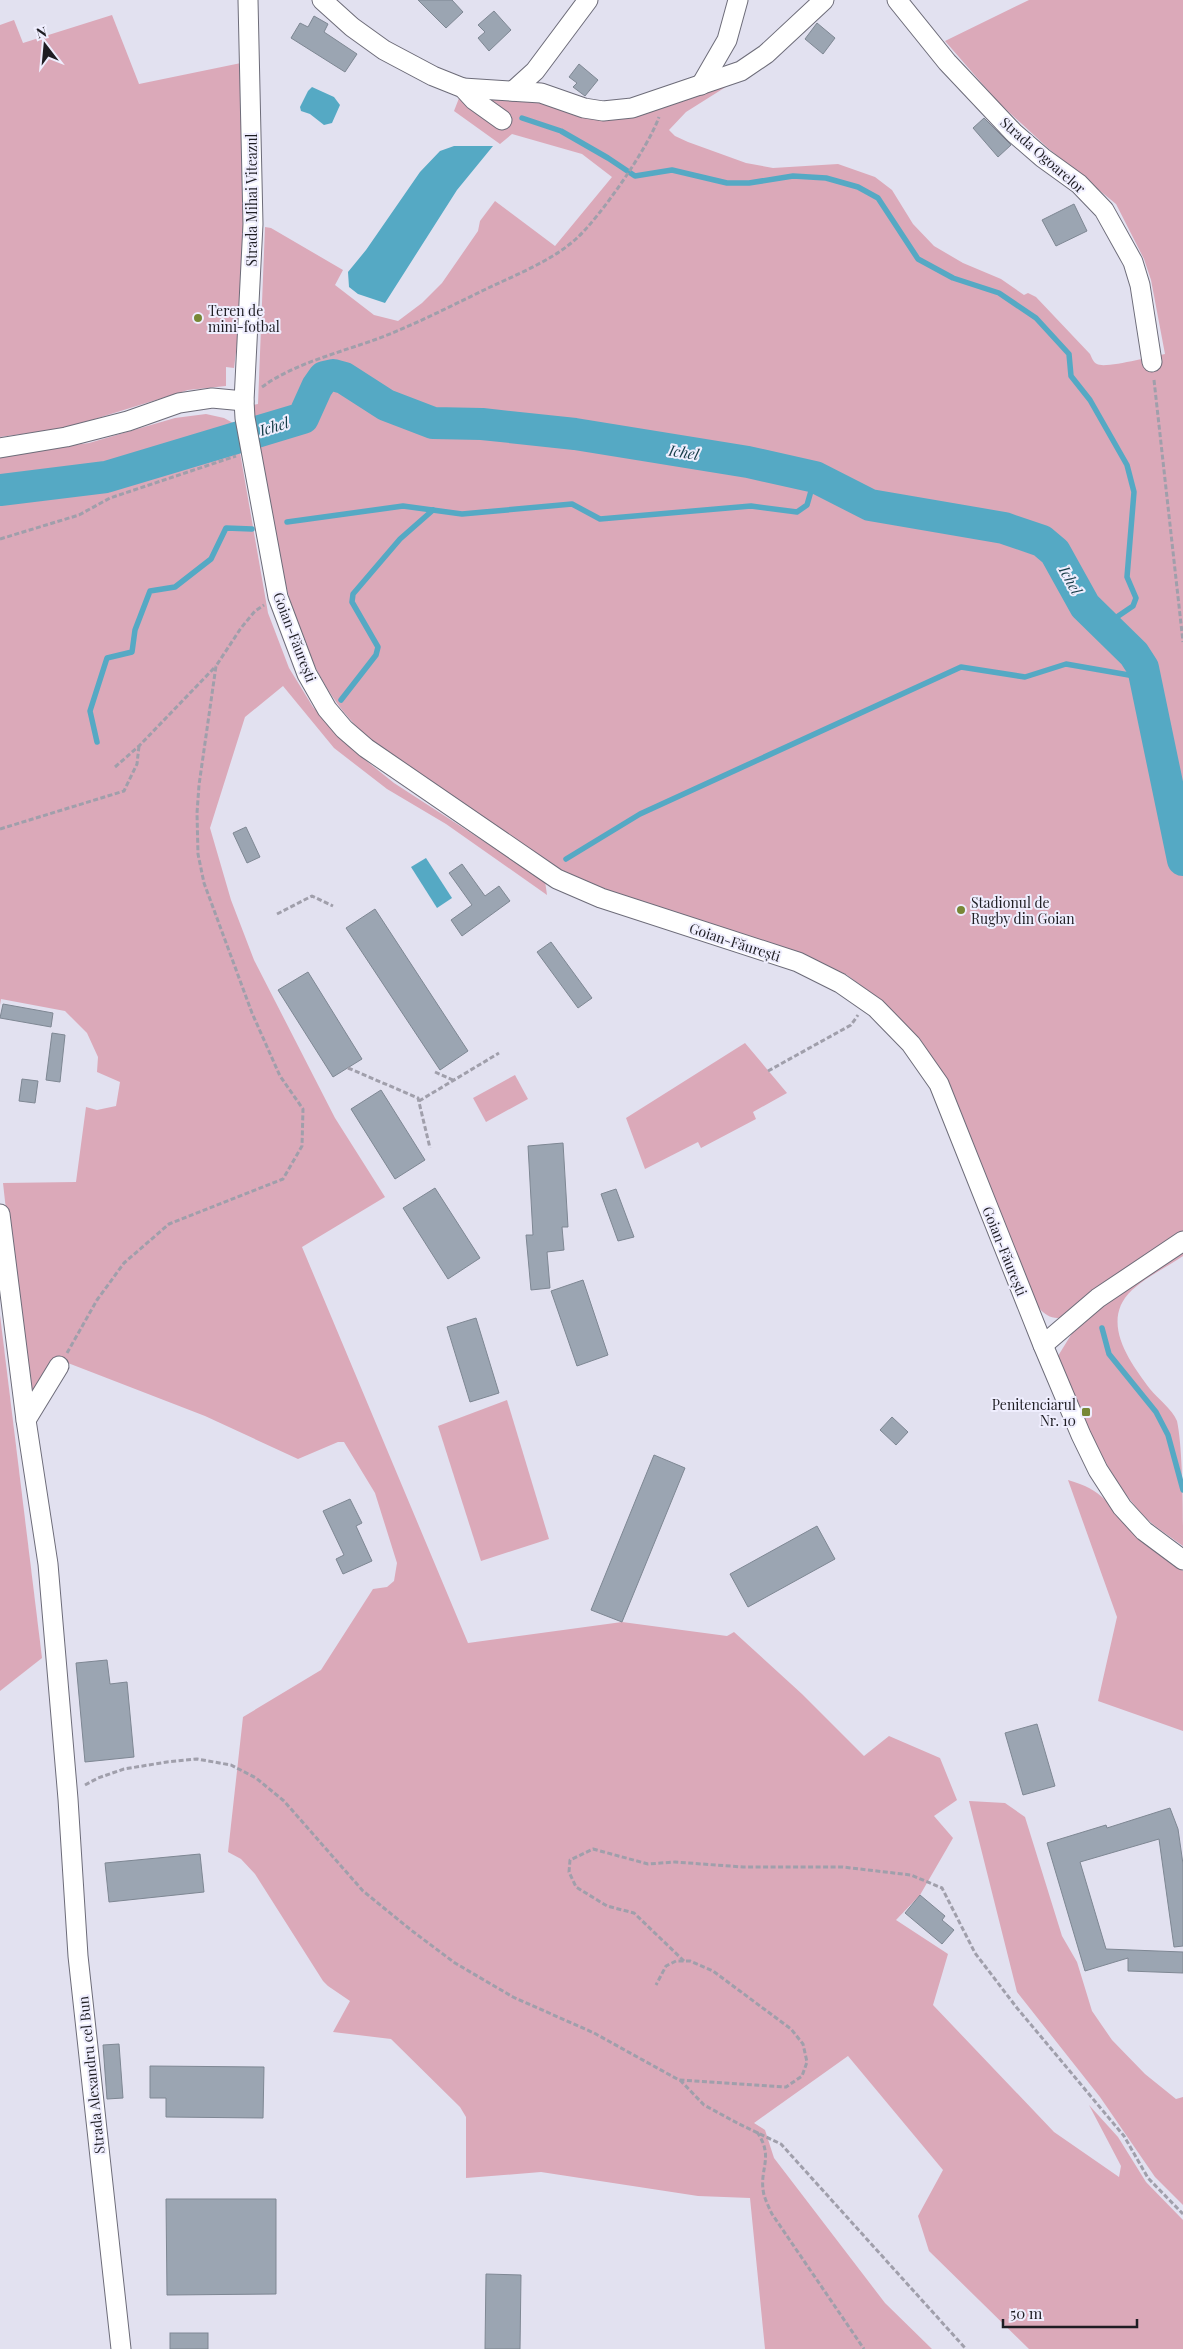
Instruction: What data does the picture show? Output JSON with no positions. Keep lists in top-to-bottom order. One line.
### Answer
{"streets":{"street":["Strada Ogoarelor","Strada Mihai Viteazul","Goian-Făurești","Strada Alexandru cel Bun"]},"crossings":[["Strada Mihai Viteazul","Goian-Făurești"]],"water":["Ichel"],"places":{"other":["Teren de mini-fotbal","Stadionul de Rugby din Goian"],"transit":["Penitenciarul Nr. 10"]},"scale_bar":"50 m","north":"top"}
